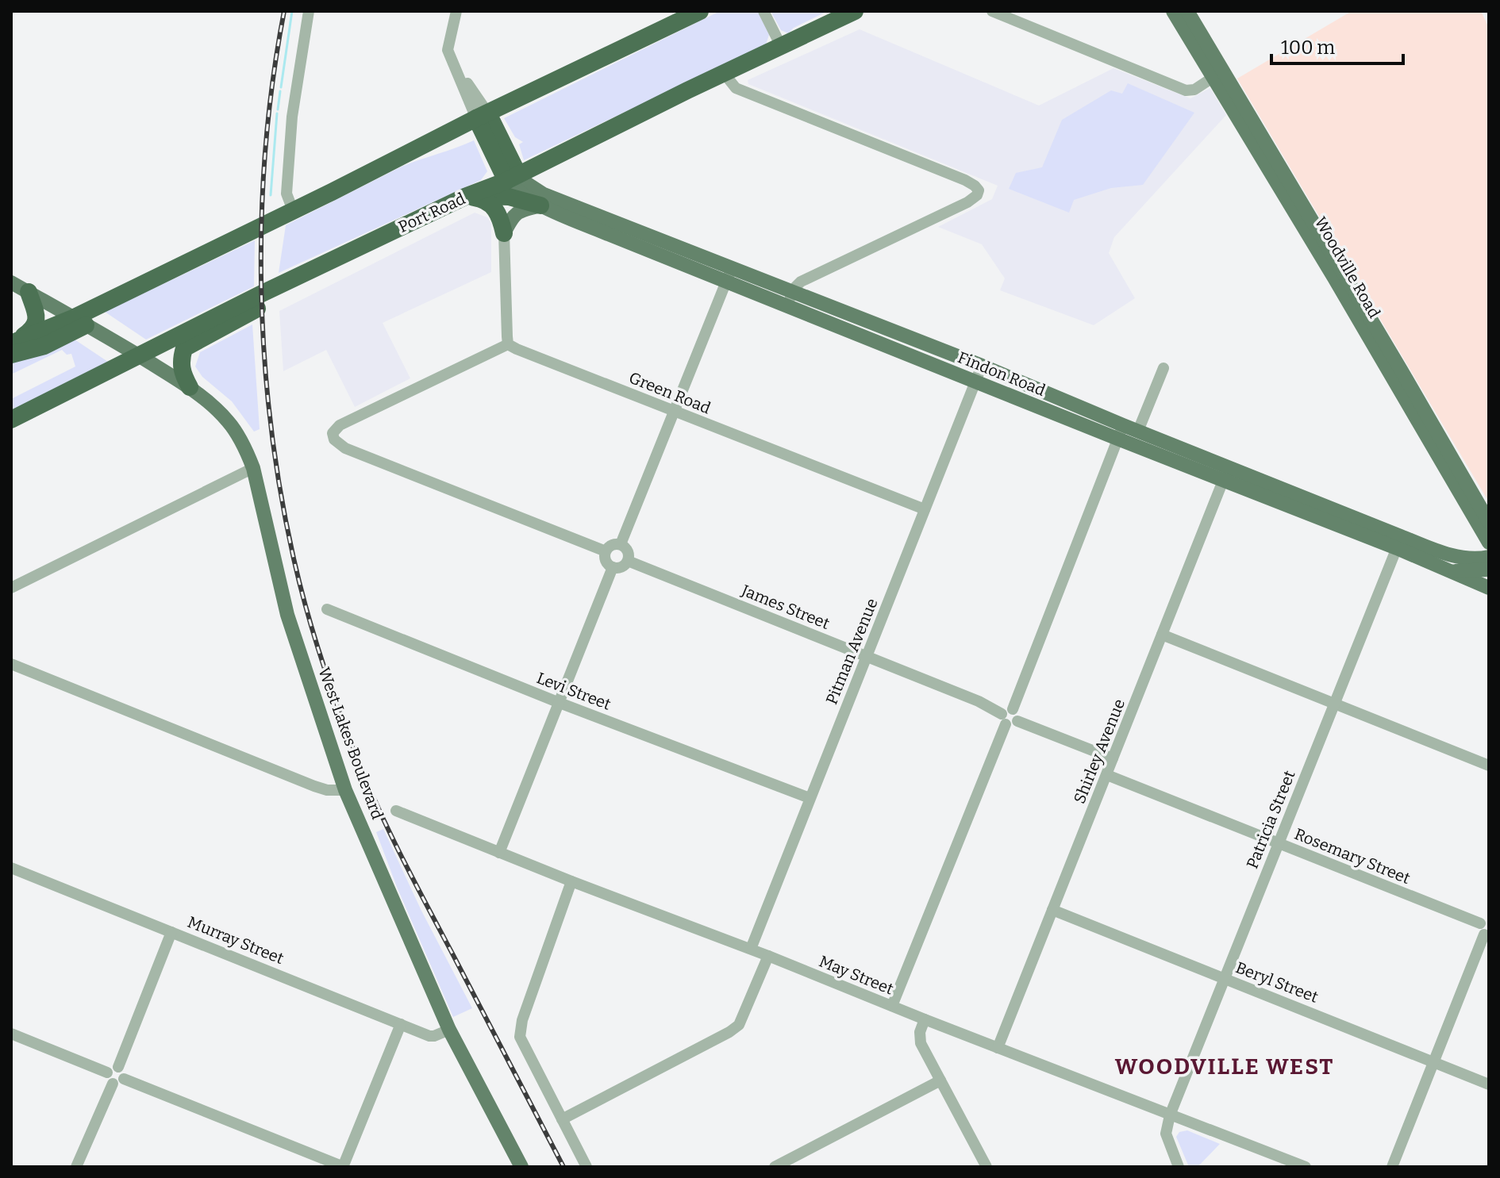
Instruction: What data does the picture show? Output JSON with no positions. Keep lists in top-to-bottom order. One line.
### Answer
{"streets":{"highway":["Port Road"],"main road":["Woodville Road","Findon Road","West Lakes Boulevard"],"street":["Green Road","James Street","Pitman Avenue","Levi Street","Shirley Avenue","Patricia Street","Rosemary Street","Murray Street","May Street","Beryl Street"]},"crossings":[["Port Road","Findon Road"],["Port Road","West Lakes Boulevard"],["Findon Road","Pitman Avenue"],["Findon Road","Shirley Avenue"],["Findon Road","Patricia Street"],["Green Road","Pitman Avenue"],["James Street","Pitman Avenue"],["James Street","Shirley Avenue"],["Pitman Avenue","Levi Street"],["Pitman Avenue","May Street"],["West Lakes Boulevard","Murray Street"],["Shirley Avenue","Rosemary Street"],["Shirley Avenue","May Street"],["Shirley Avenue","Beryl Street"],["Patricia Street","Rosemary Street"],["Patricia Street","May Street"],["Patricia Street","Beryl Street"]],"districts":["WOODVILLE WEST"],"scale_bar":"100 m"}
